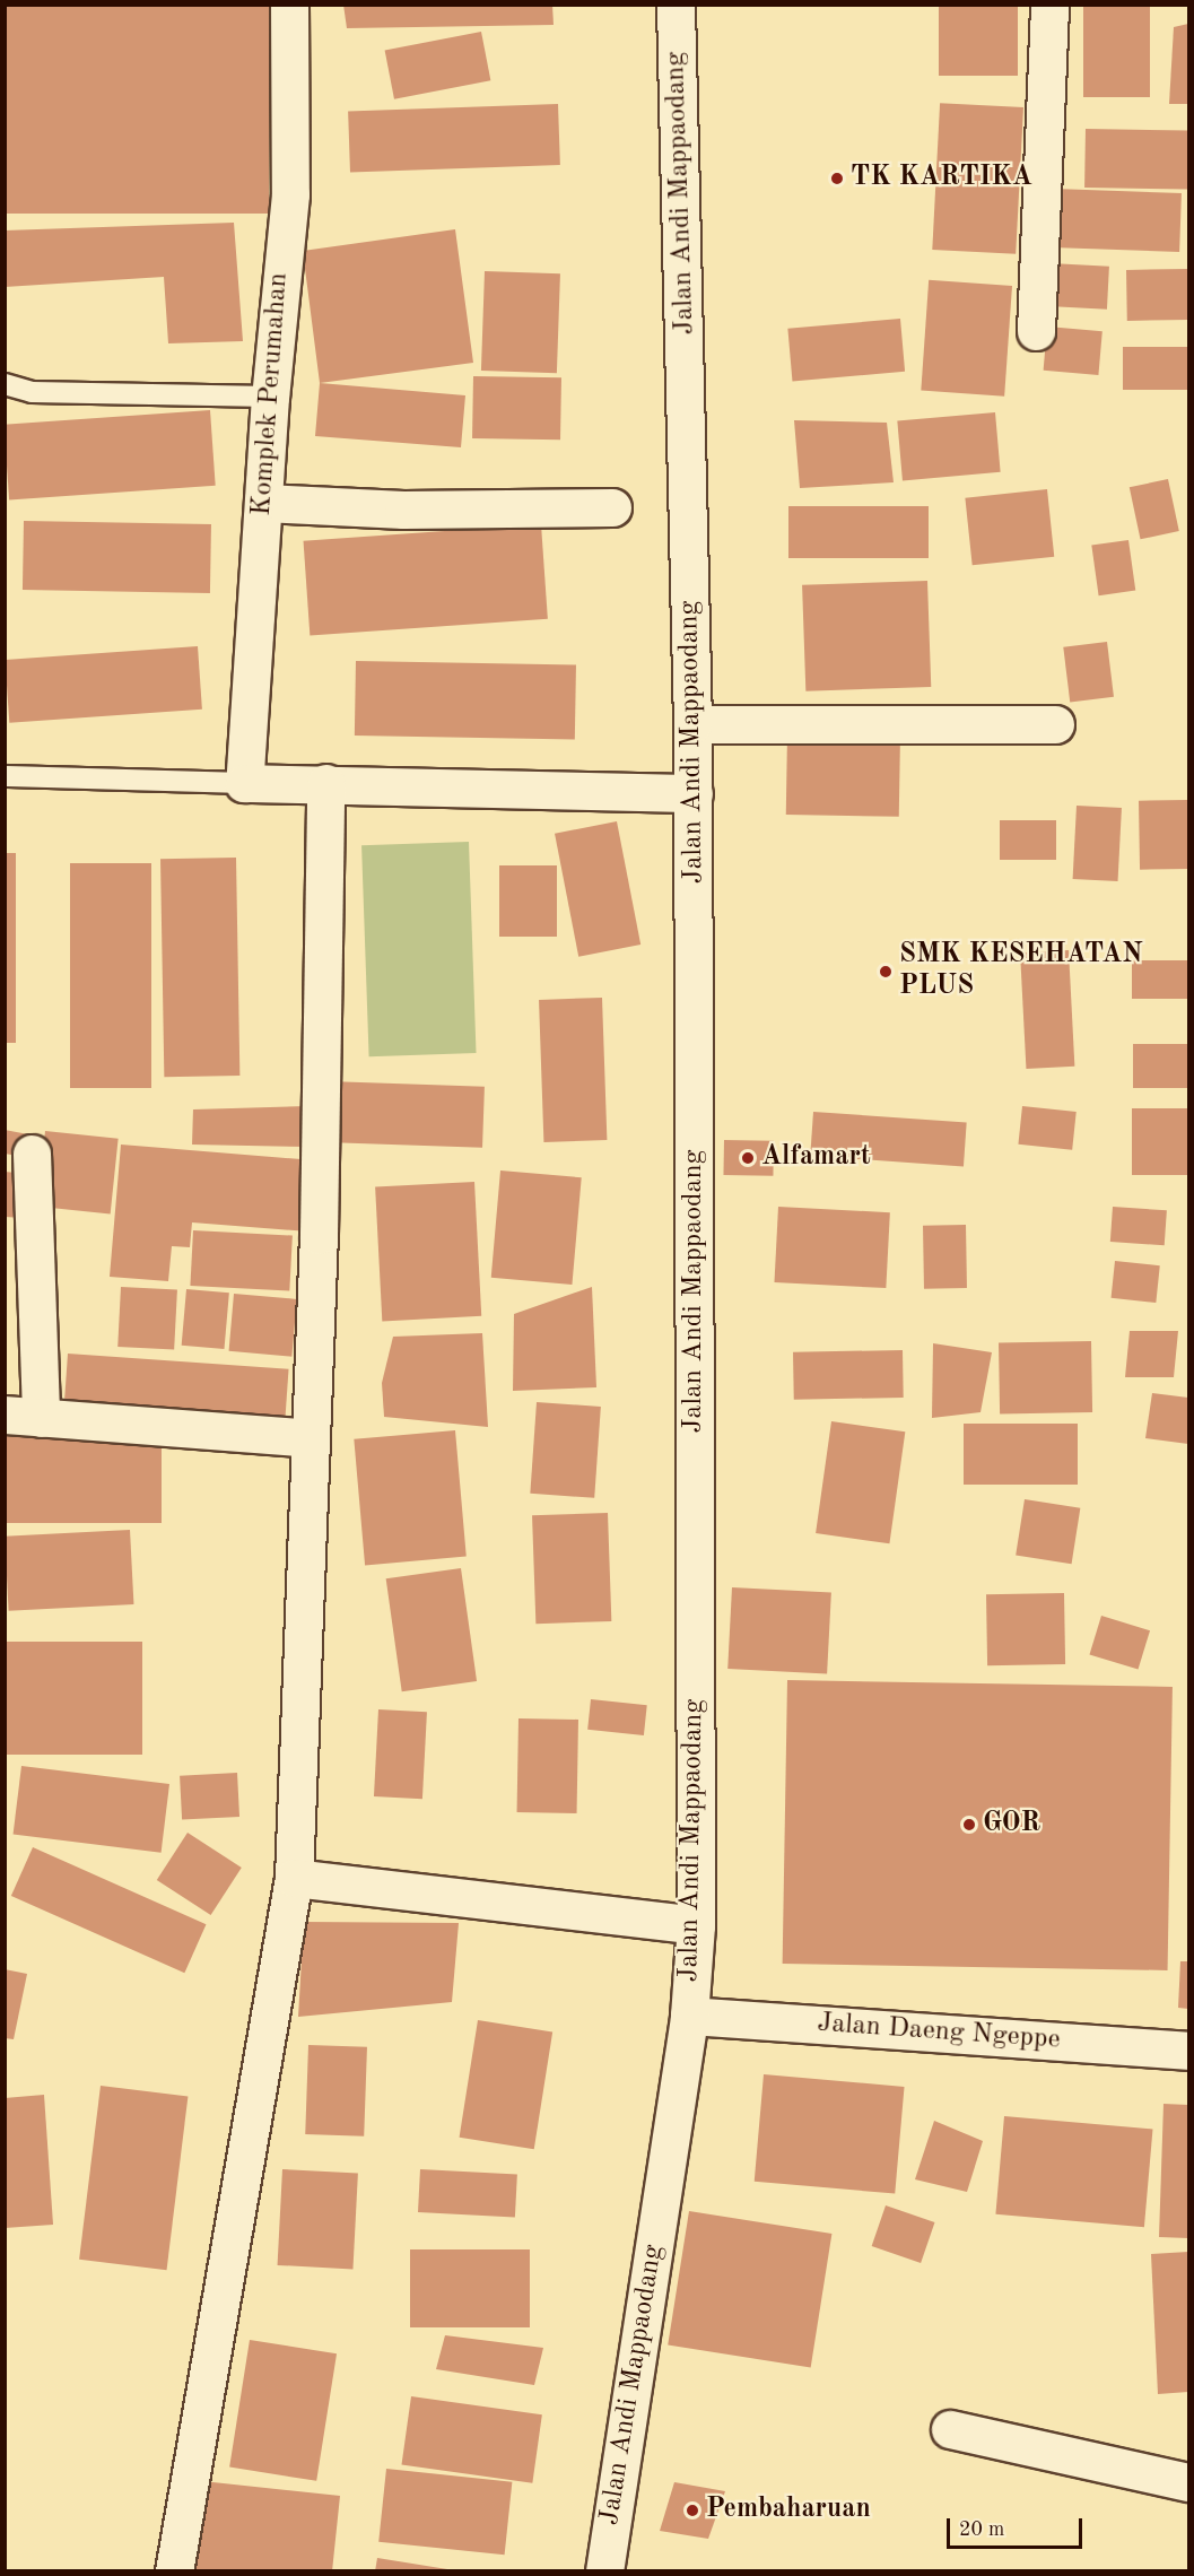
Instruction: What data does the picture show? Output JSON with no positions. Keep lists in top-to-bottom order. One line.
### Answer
{"streets":{"street":["Jalan Andi Mappaodang","Komplek Perumahan","Jalan Daeng Ngeppe"]},"crossings":[["Jalan Andi Mappaodang","Jalan Daeng Ngeppe"]],"places":["TK KARTIKA","SMK KESEHATAN PLUS","Alfamart","GOR","Pembaharuan"],"scale_bar":"20 m"}
